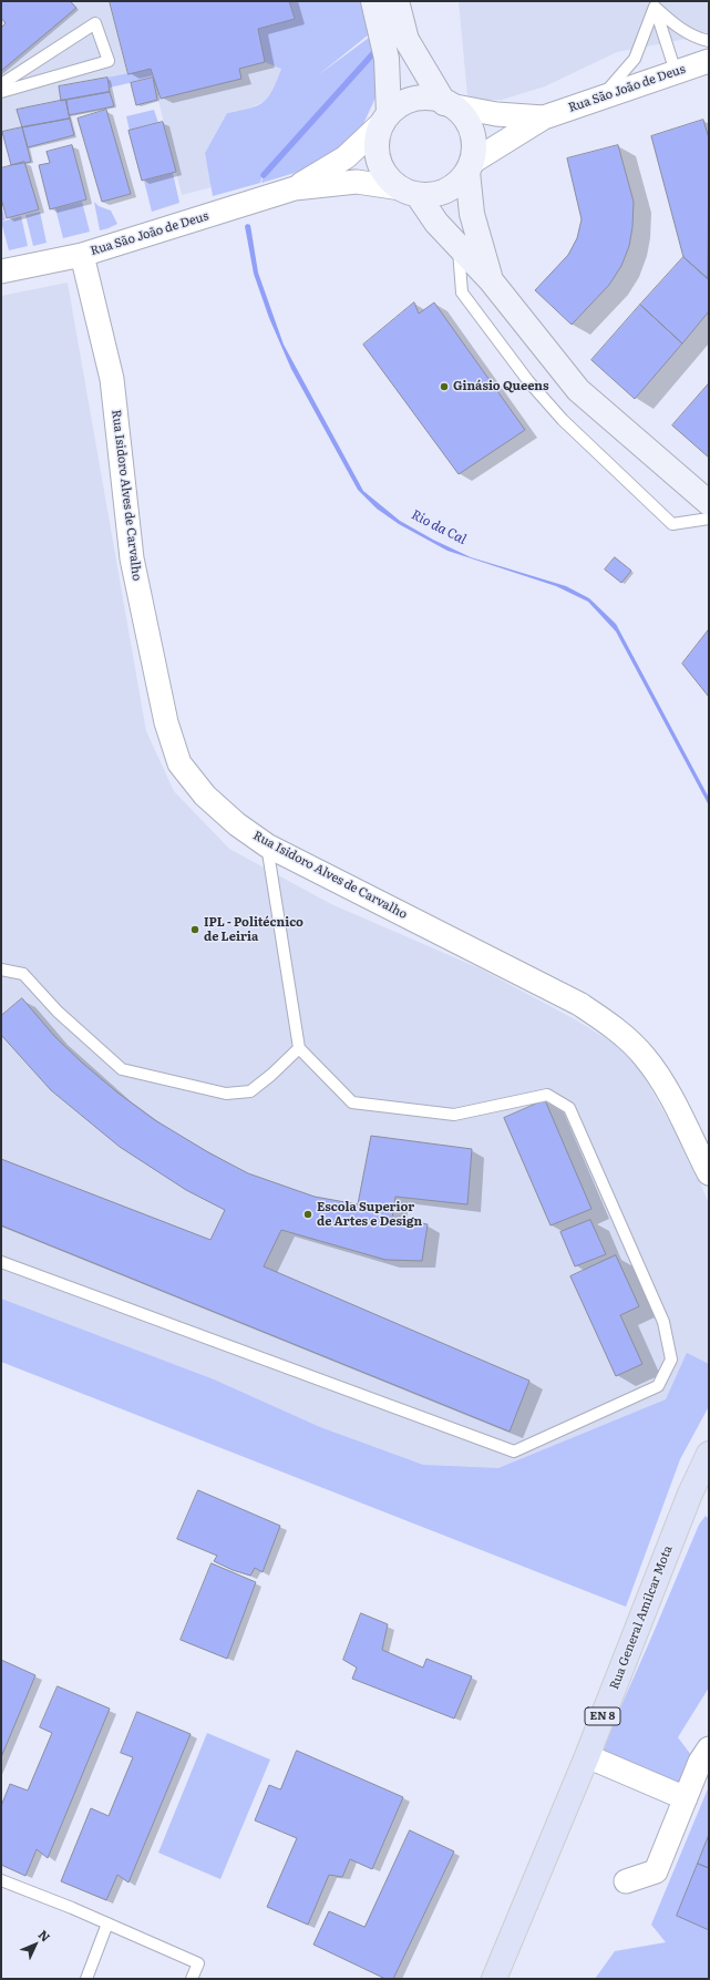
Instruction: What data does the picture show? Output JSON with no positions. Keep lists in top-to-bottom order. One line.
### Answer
{"streets":{"main road":["Rua General Amílcar Mota","EN 8"],"street":["Rua São João de Deus","Rua Isidoro Alves de Carvalho"]},"crossings":[["Rua São João de Deus","Rua Isidoro Alves de Carvalho"]],"water":["Rio da Cal"],"places":["Ginásio Queens","IPL - Politécnico de Leiria","Escola Superior de Artes e Design"],"north":"top right"}
